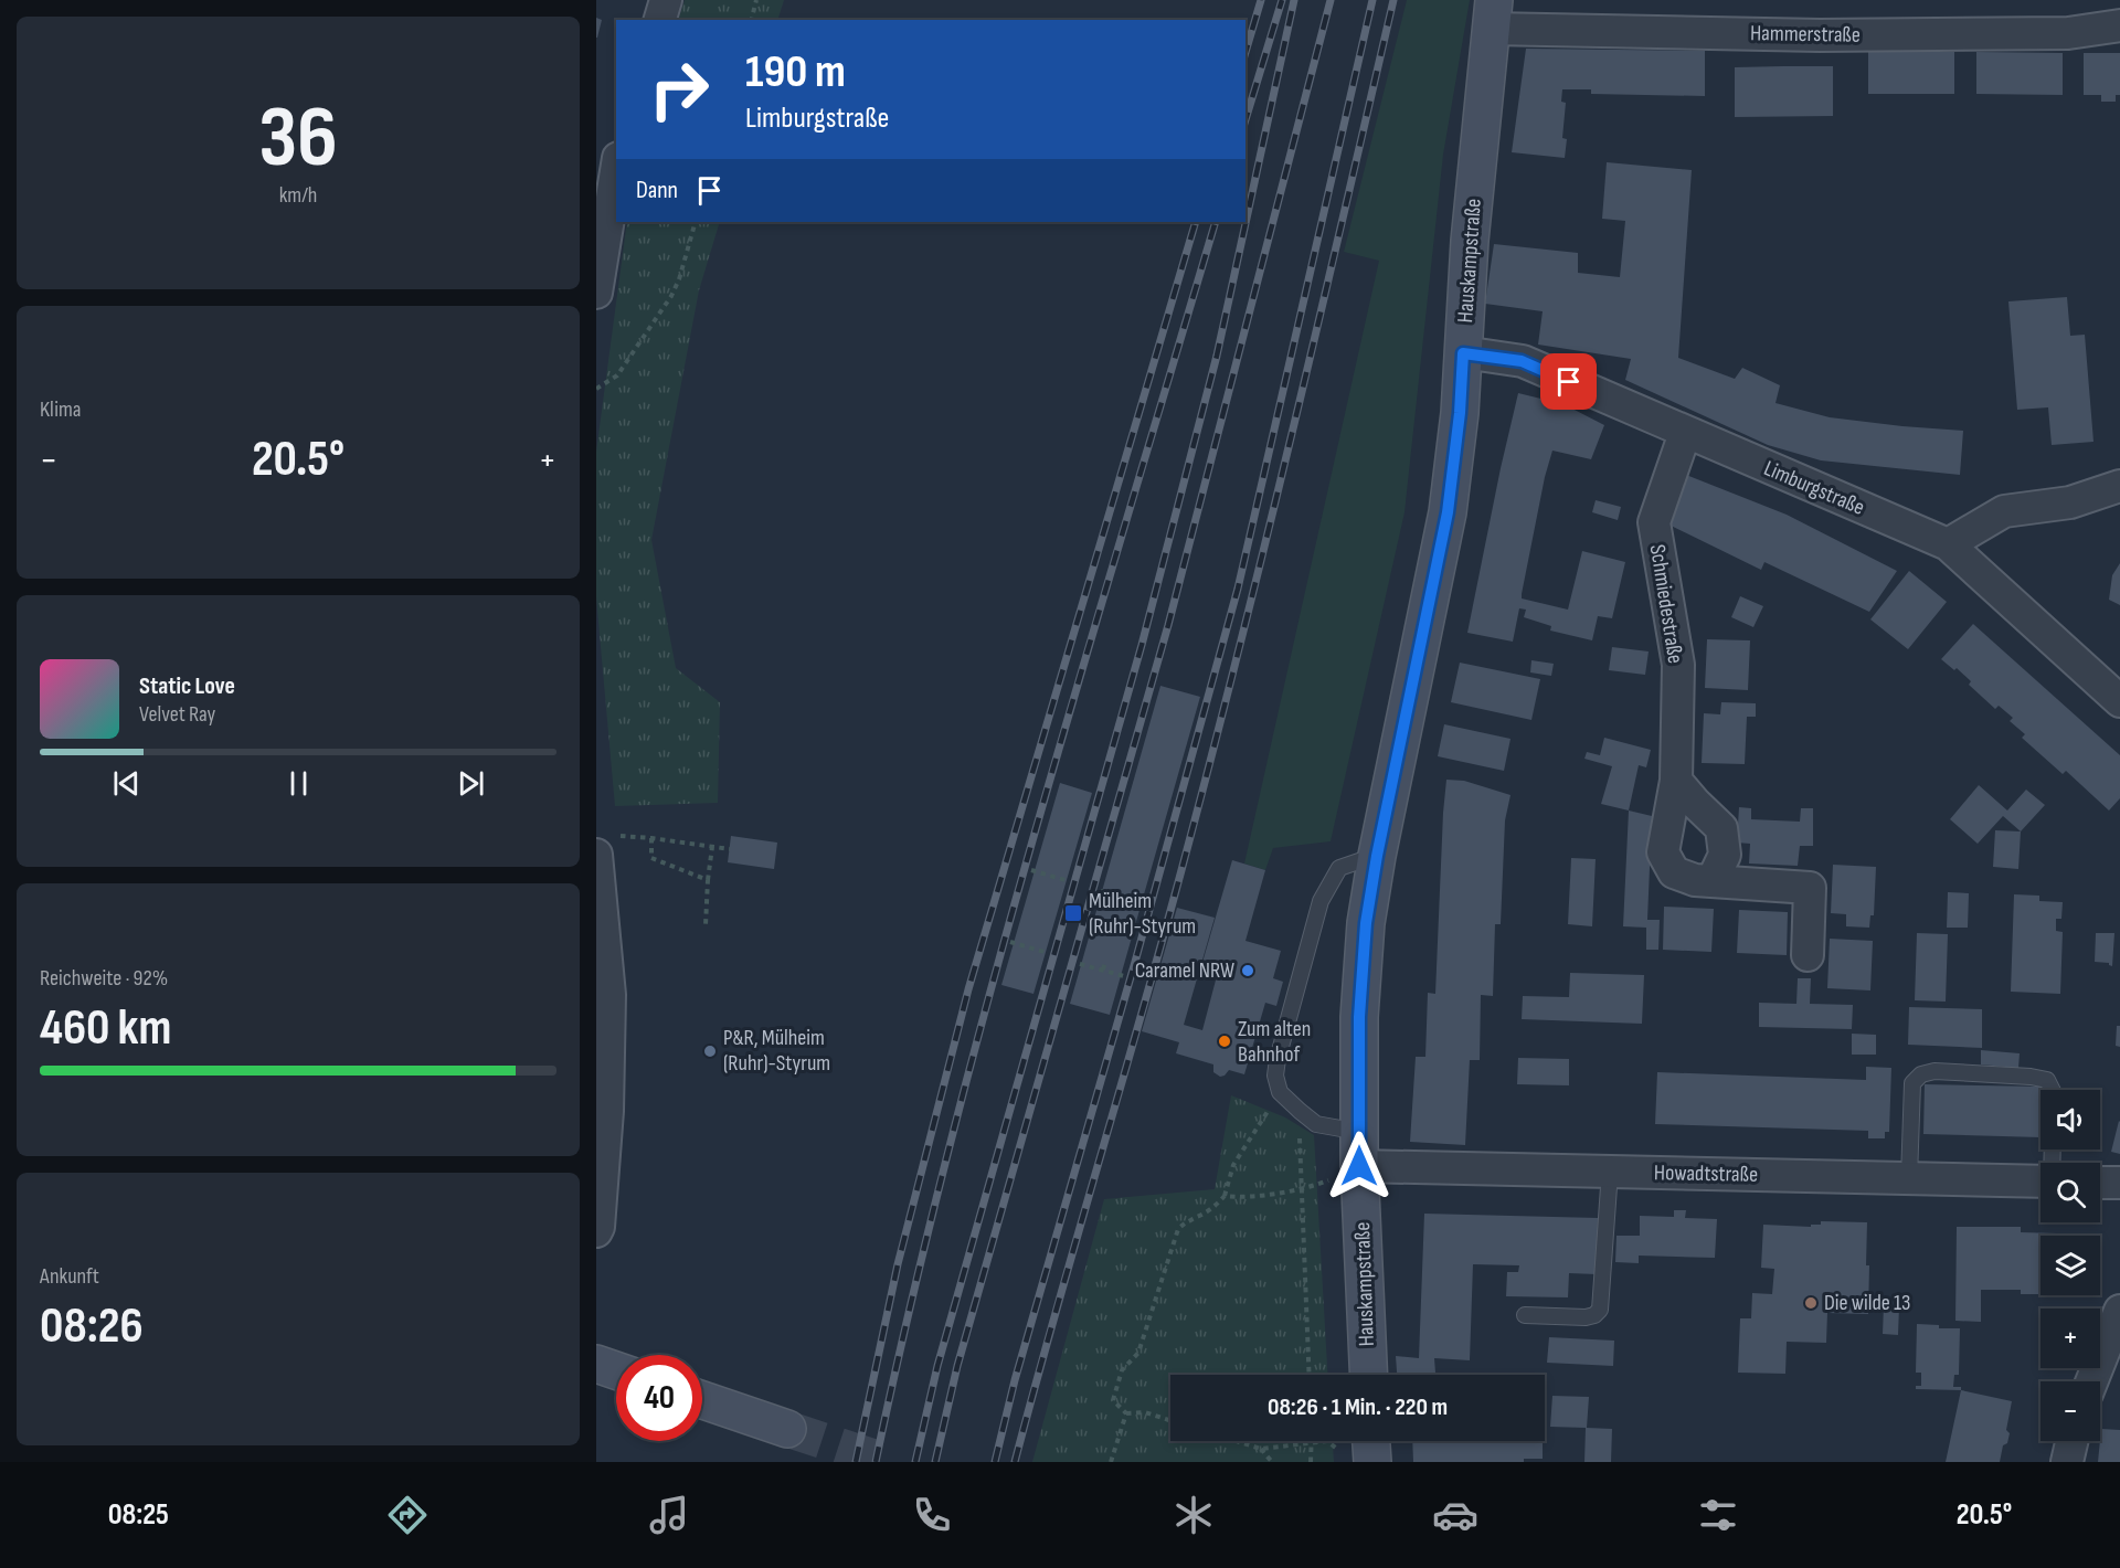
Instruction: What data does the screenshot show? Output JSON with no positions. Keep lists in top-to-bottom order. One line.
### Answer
{"streets":{"street":["Hammerstraße","Hauskampstraße","Limburgstraße","Schmiedestraße","Howadtstraße"]},"crossings":[["Hammerstraße","Hauskampstraße"],["Hauskampstraße","Limburgstraße"],["Hauskampstraße","Howadtstraße"],["Limburgstraße","Schmiedestraße"]],"places":{"transit":["Mülheim (Ruhr)-Styrum"],"other":["Caramel NRW","Zum alten Bahnhof","P&R, Mülheim (Ruhr)-Styrum","Die wilde 13"]},"page":{"tile":[["36","km/h"],"Klima",["Reichweite · 92%","460 km"],["Ankunft","08:26"]],"turn":["190 m","Limburgstraße"],"then":"Dann","heat":["−","20.5°","+"],"song":["Static Love","Velvet Ray"],"map_buttons":["+","−"],"limit":"40","trip":"08:26 · 1 Min. · 220 m","tabs":["08:25","20.5°"]}}
